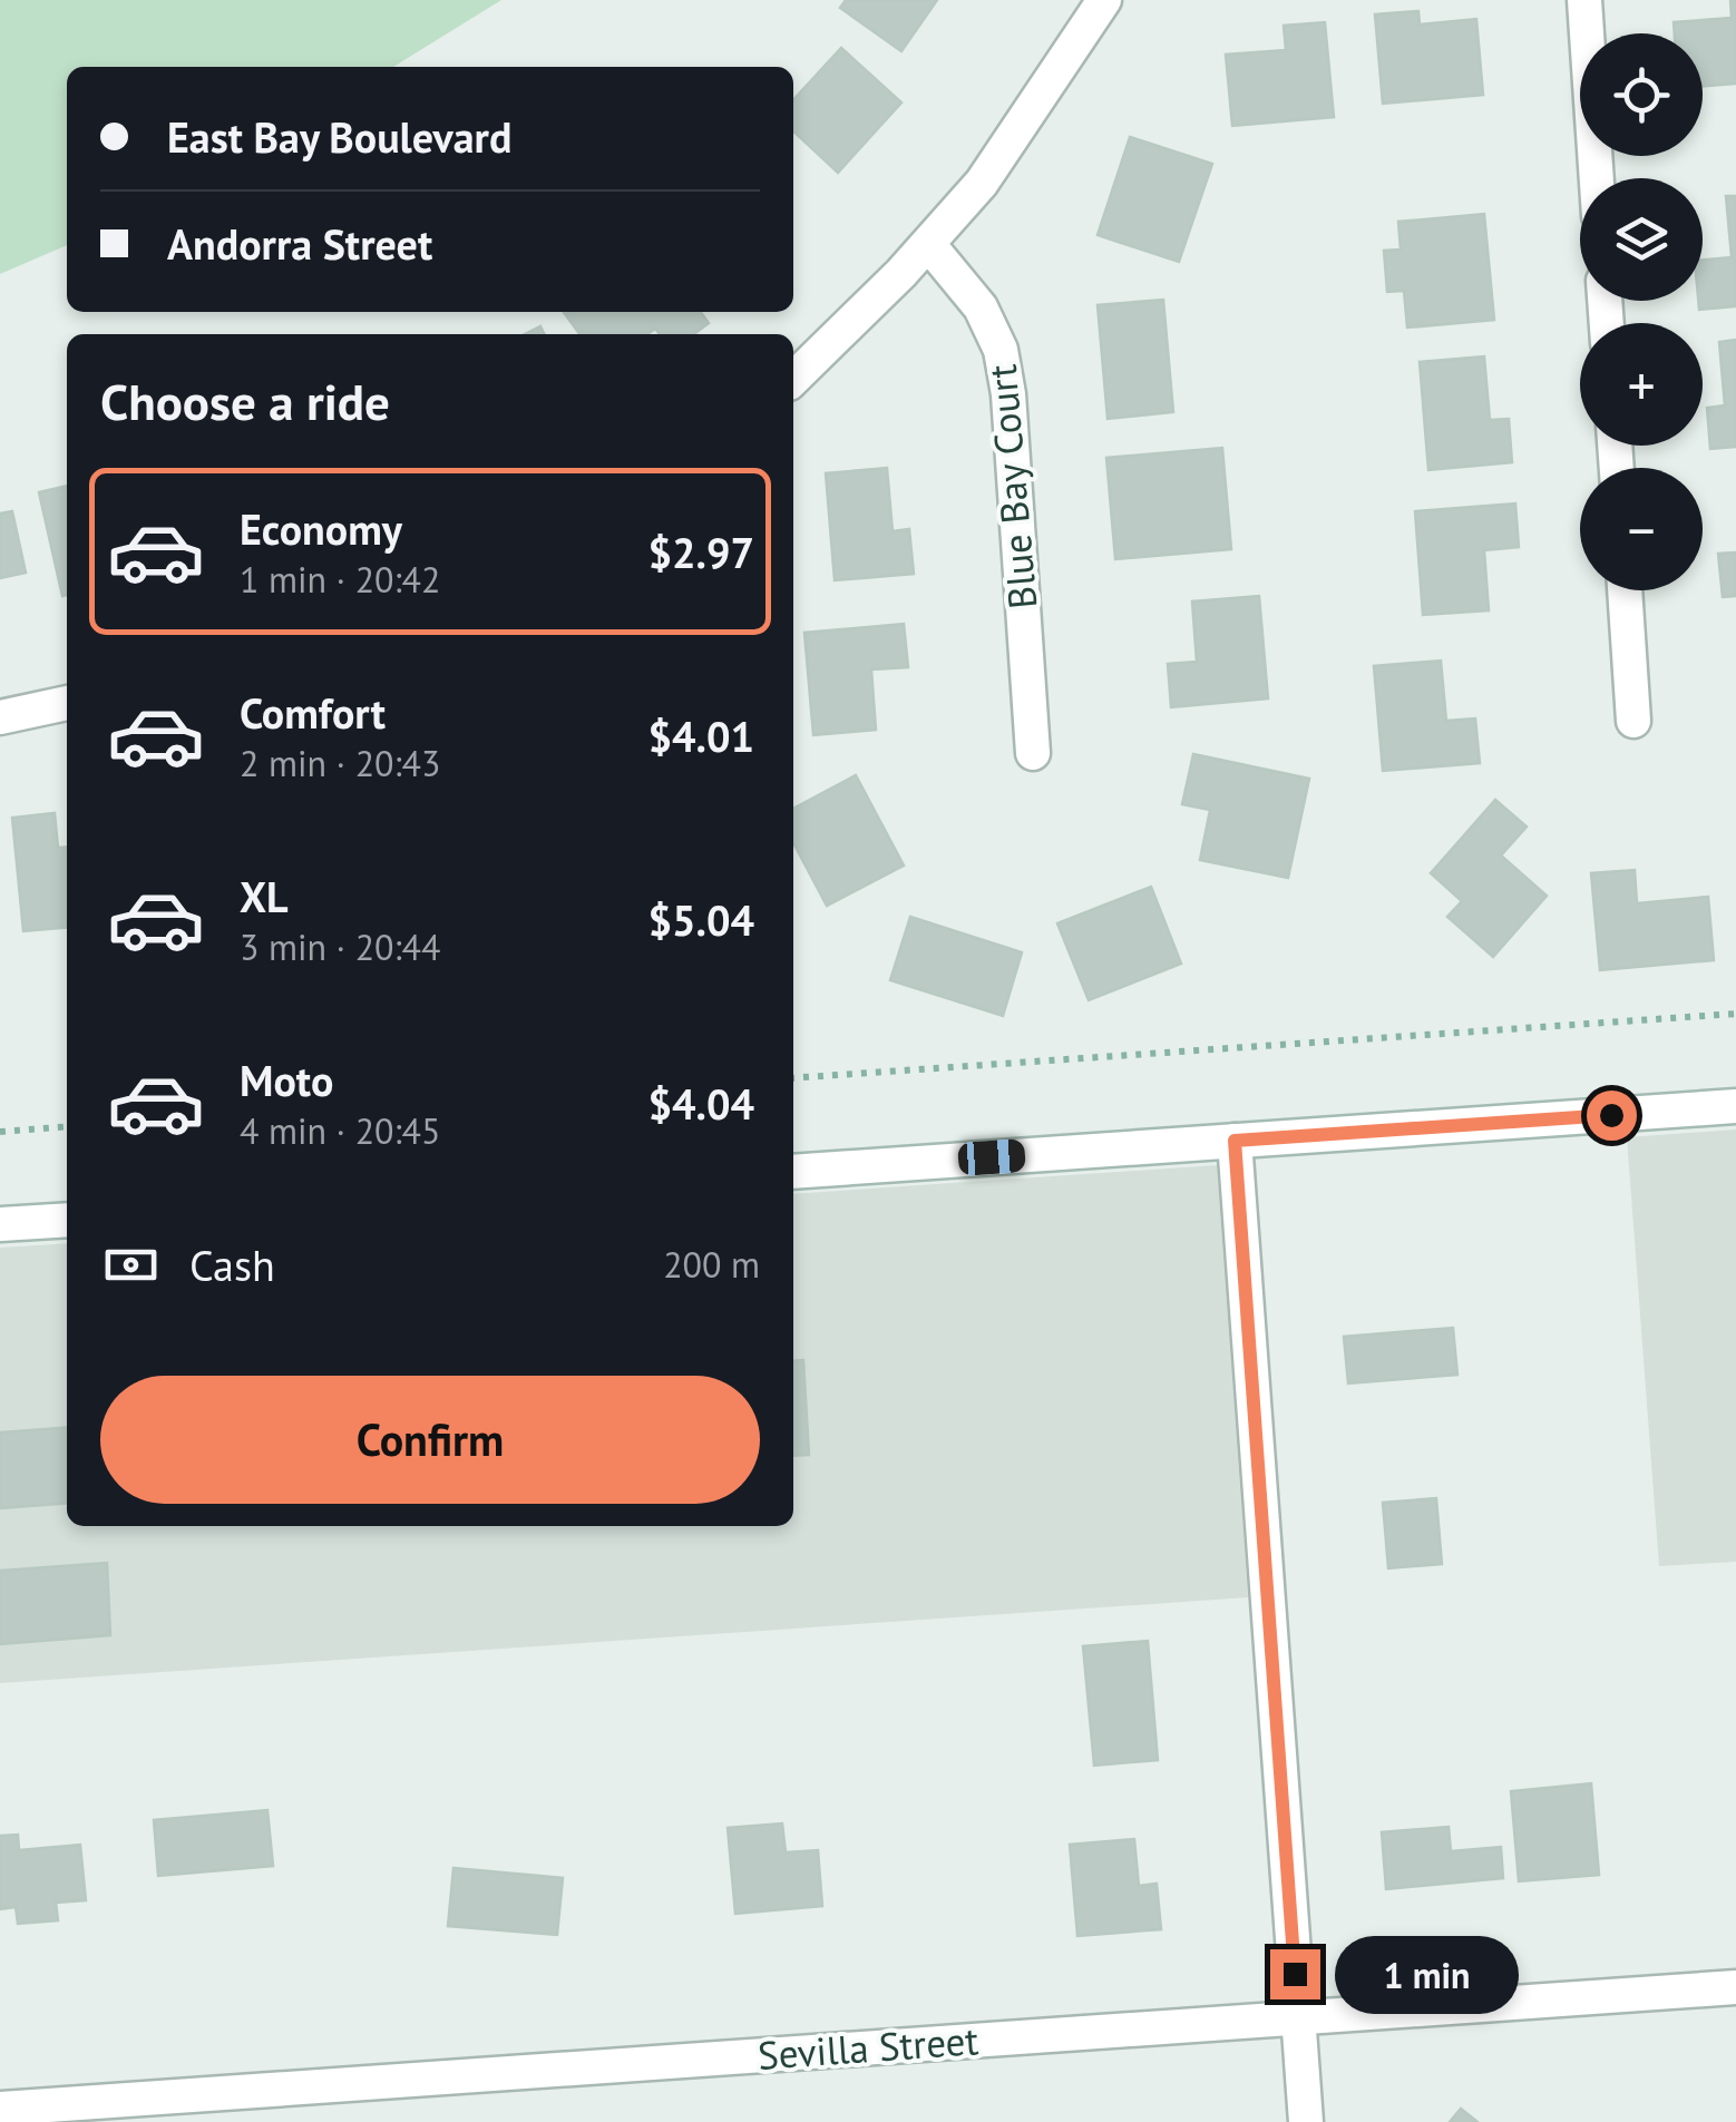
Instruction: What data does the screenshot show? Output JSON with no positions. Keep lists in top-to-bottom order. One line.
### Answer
{"streets":{"street":["Blue Bay Court","Sevilla Street"]},"page":{"map_buttons":["+","−"],"banner":["East Bay Boulevard","Andorra Street"],"heading":"Choose a ride","list":[{"name":"Economy","note":"1 min · 20:42","value":"$2.97"},{"name":"Comfort","note":"2 min · 20:43","value":"$4.01"},{"name":"XL","note":"3 min · 20:44","value":"$5.04"},{"name":"Moto","note":"4 min · 20:45","value":"$4.04"}],"pay":["Cash","200 m"],"buttons":"Confirm","bubble":"1 min"}}
